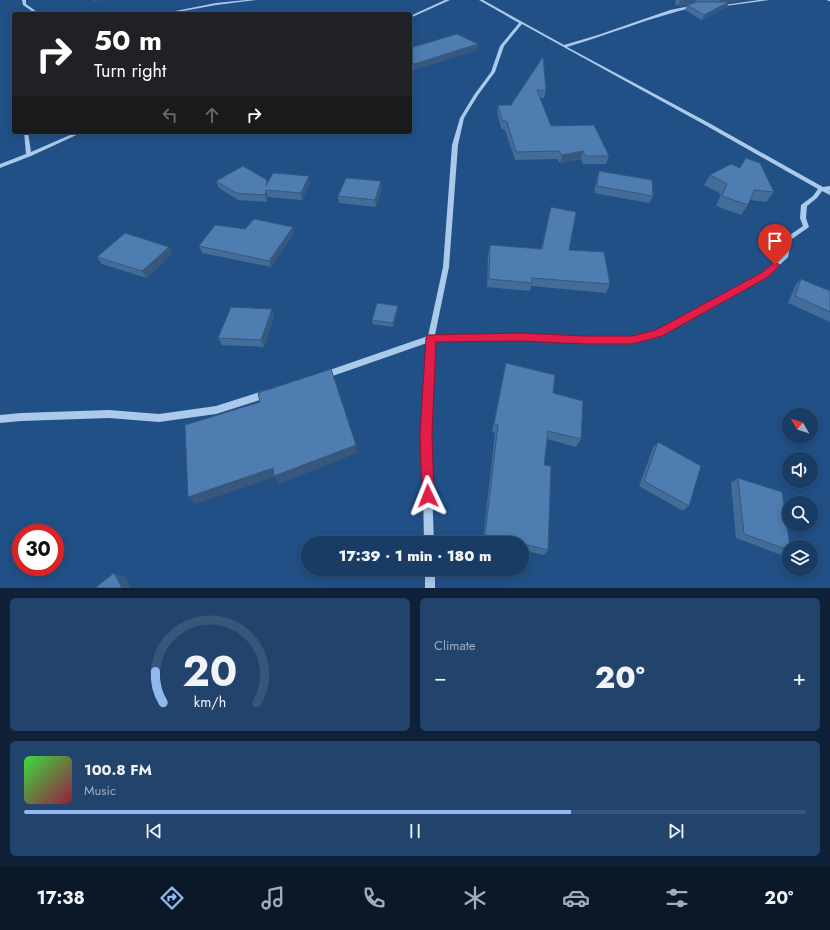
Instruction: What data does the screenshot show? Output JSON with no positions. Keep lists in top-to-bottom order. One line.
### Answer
{"north":"top left","page":{"turn":["50 m","Turn right"],"limit":"30","trip":"17:39 · 1 min · 180 m","tile":"Climate","heat":["−","20°","+"],"song":["100.8 FM","Music"],"tabs":["17:38","20°"],"gauge":["20","km/h"]}}
